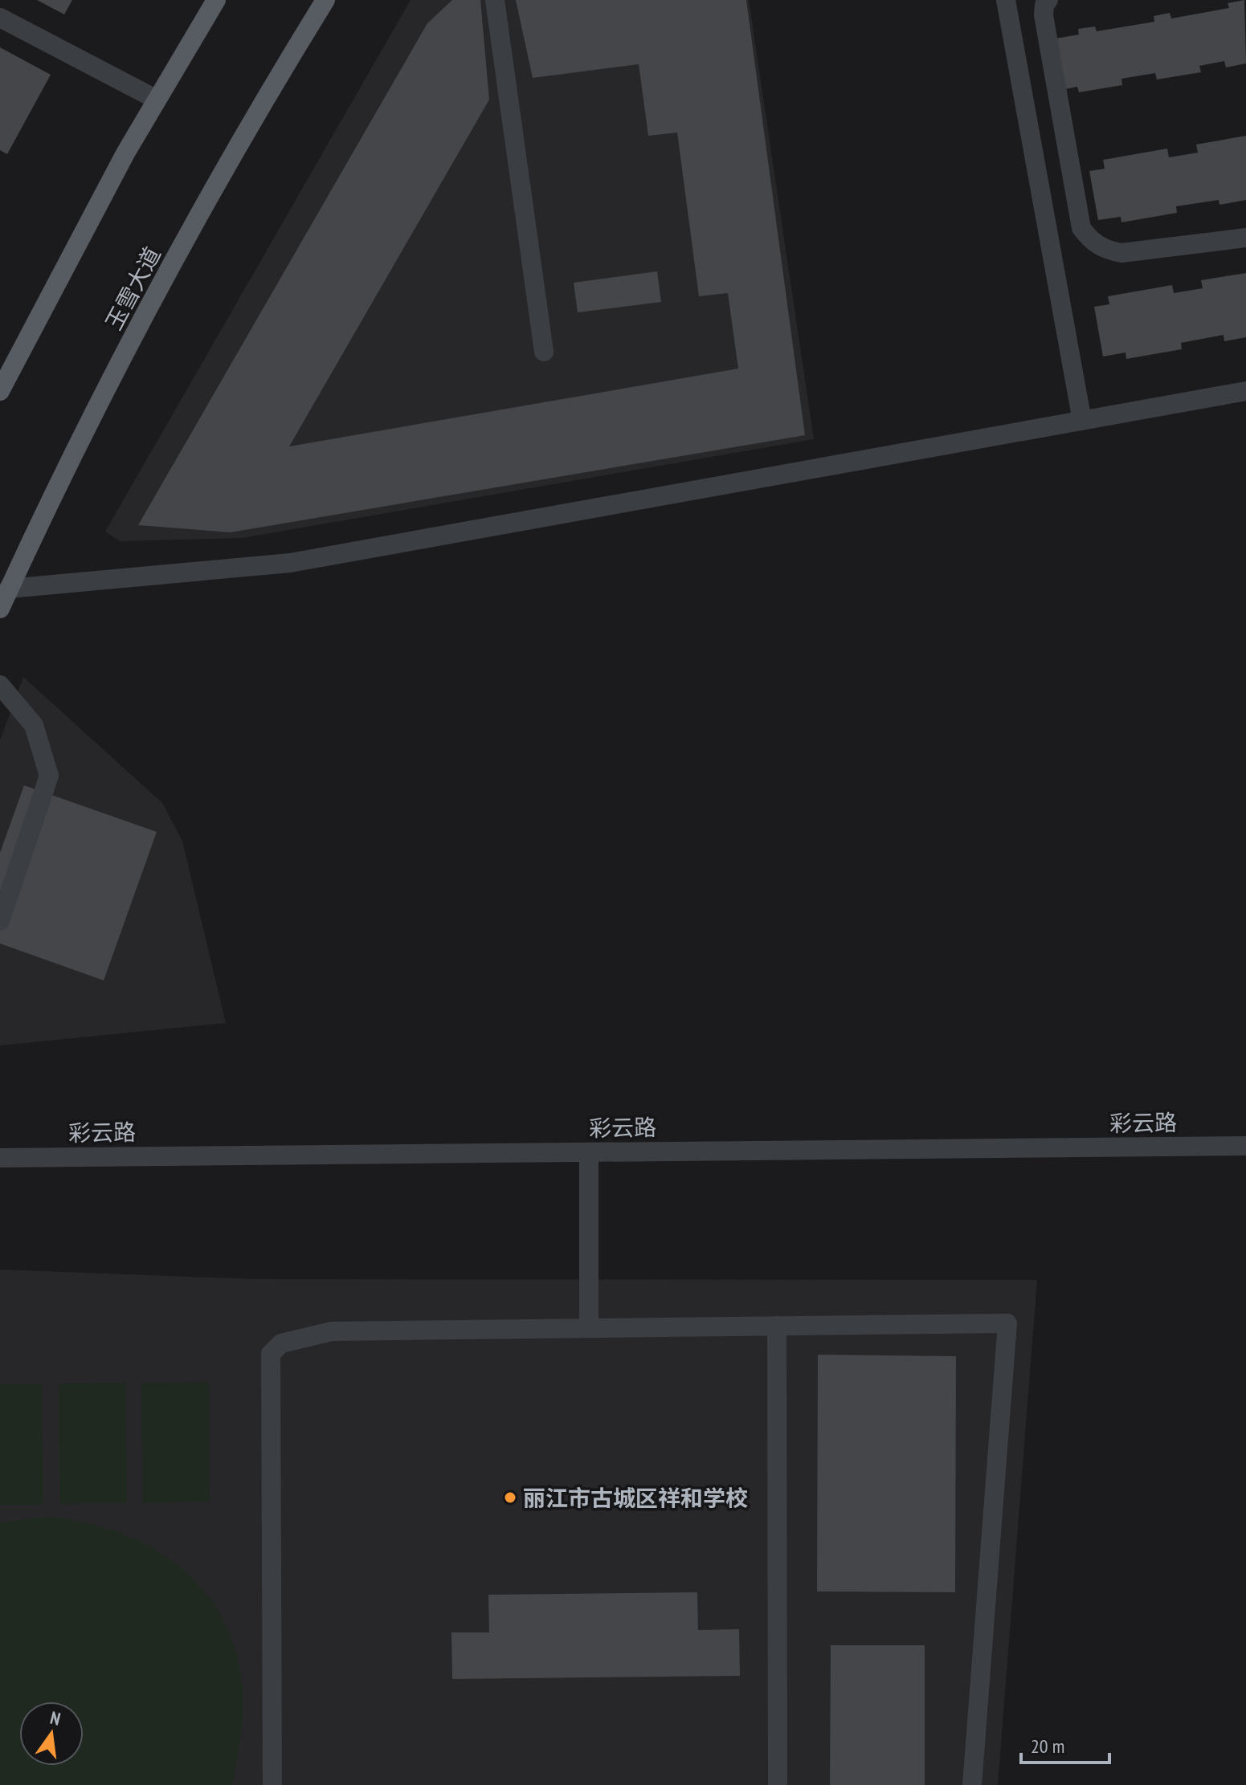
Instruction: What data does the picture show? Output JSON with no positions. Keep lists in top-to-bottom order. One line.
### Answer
{"streets":{"main road":["玉雪大道"],"street":["彩云路"]},"places":["丽江市古城区祥和学校"],"scale_bar":"20 m","north":"top"}
